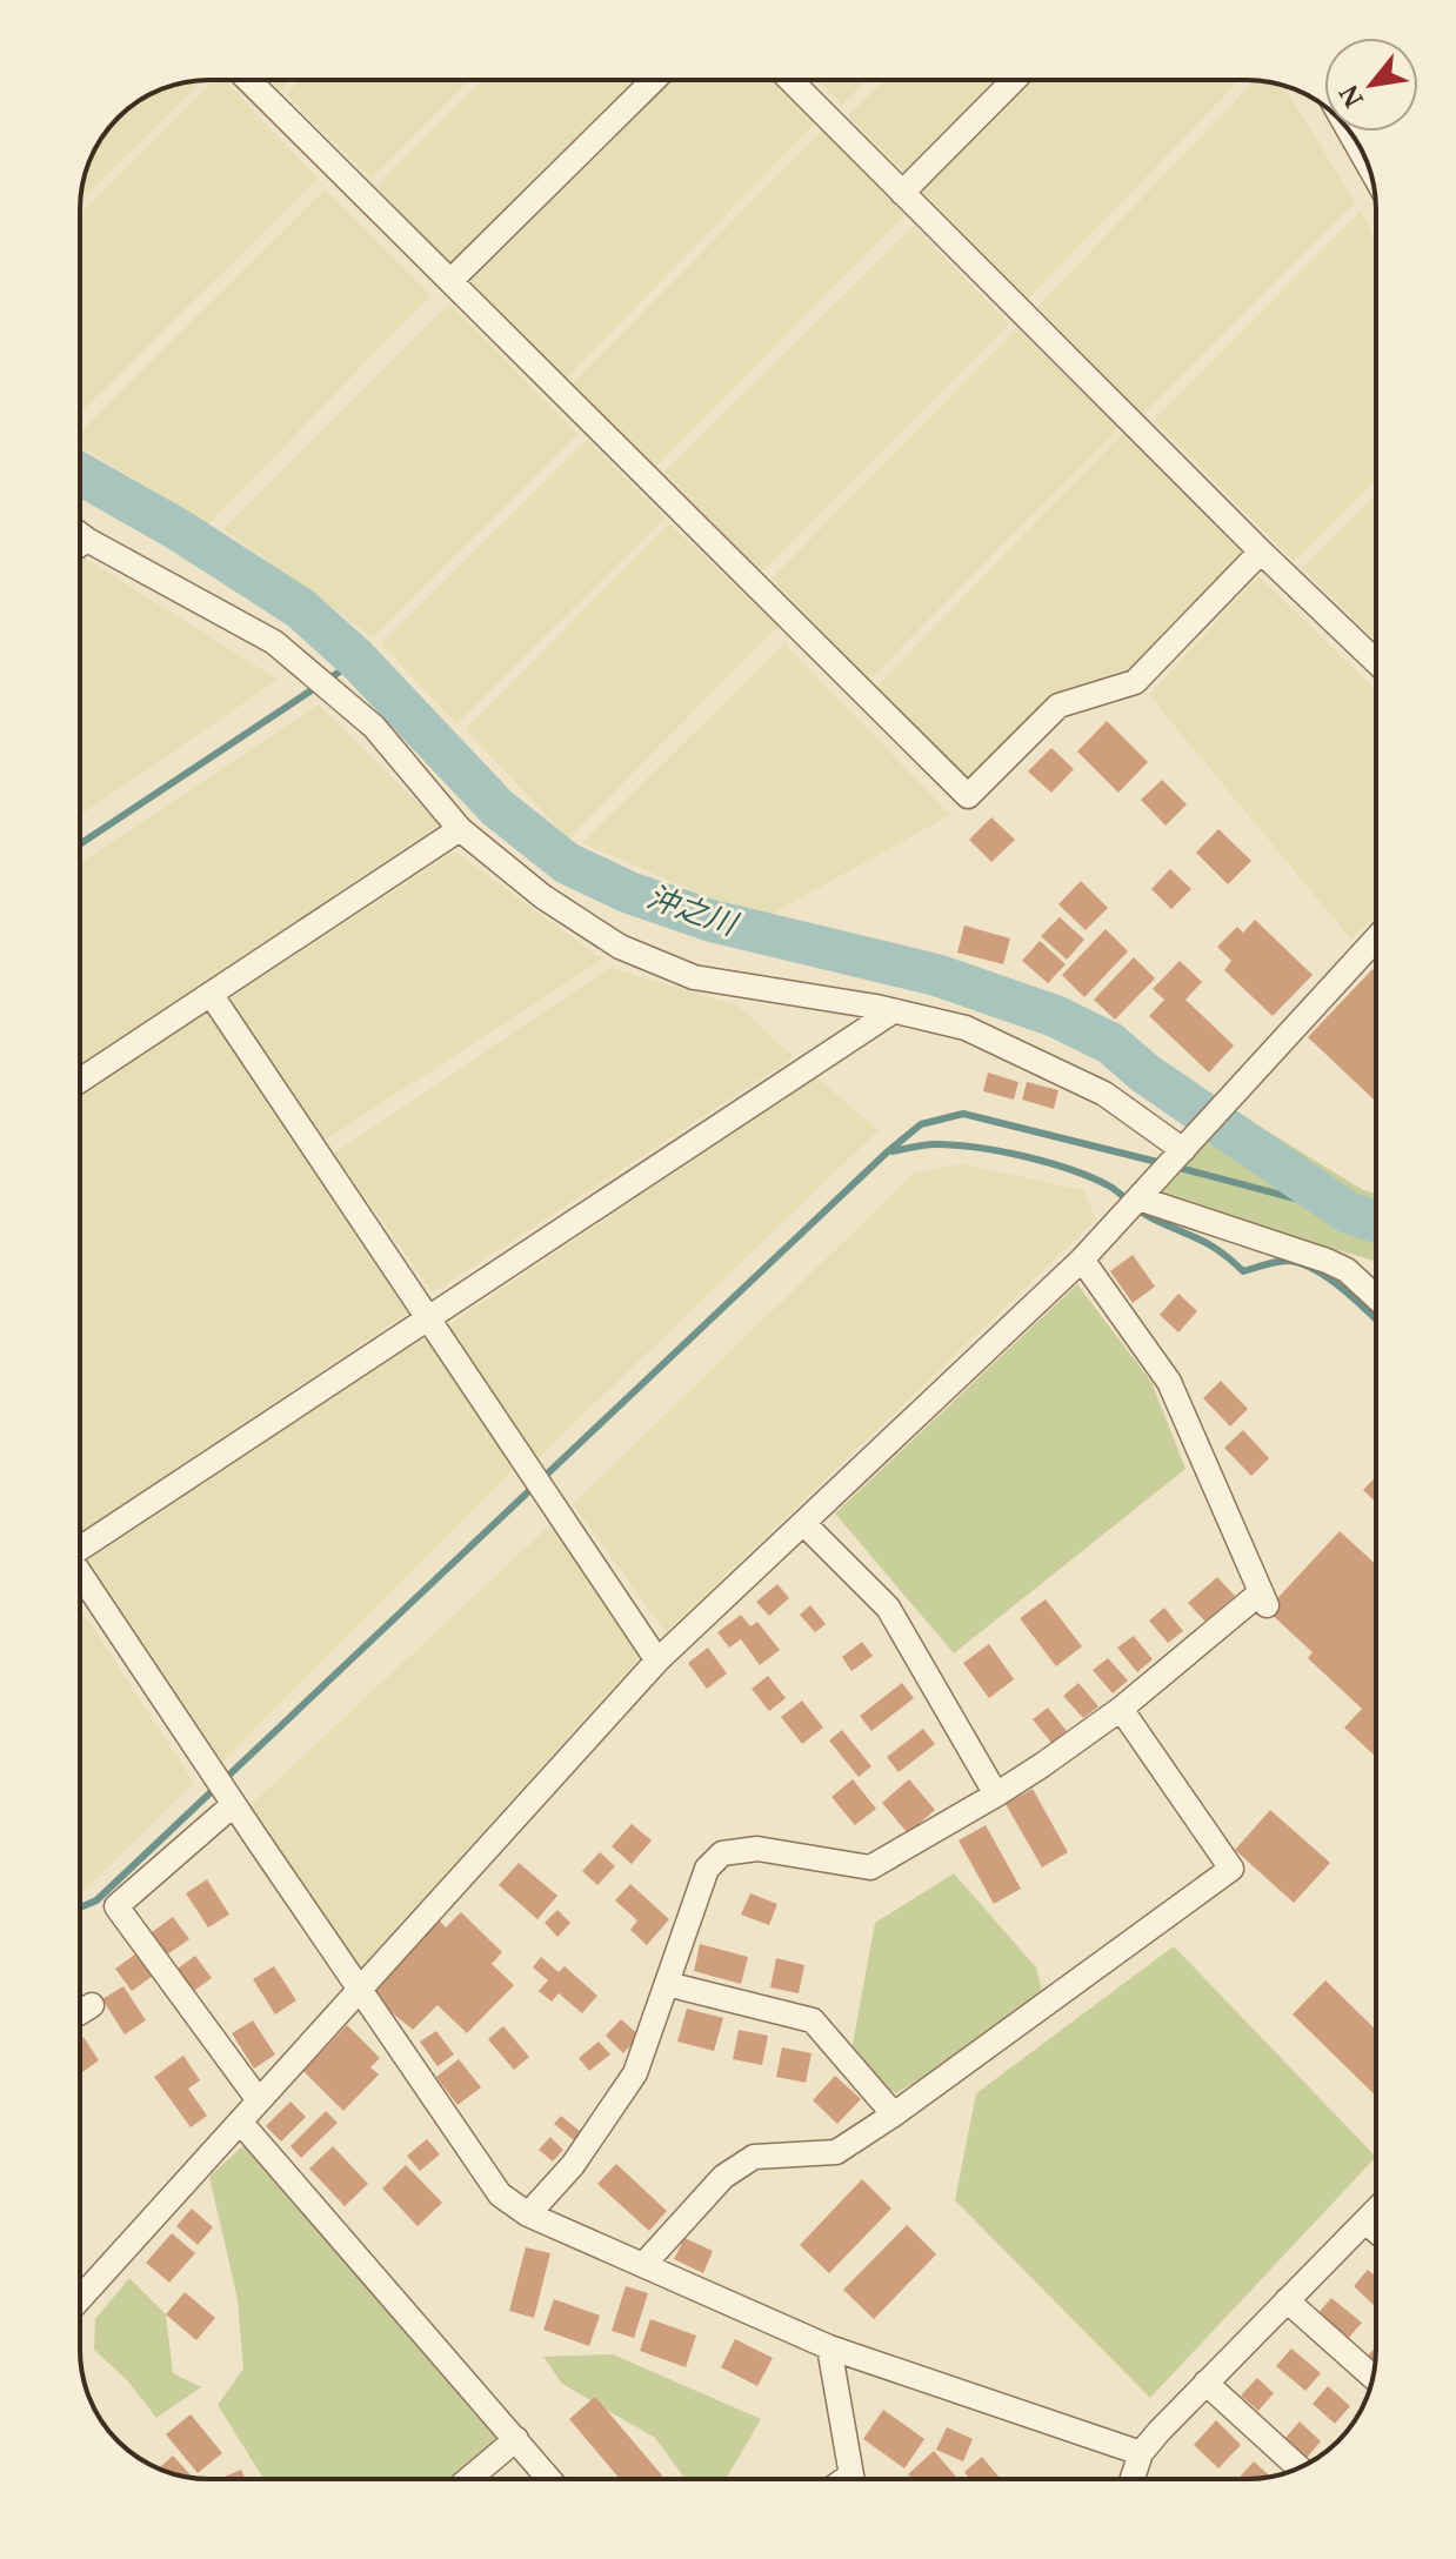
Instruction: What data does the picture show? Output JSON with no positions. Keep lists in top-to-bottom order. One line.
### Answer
{"water":["沖之川"],"north":"bottom left"}
